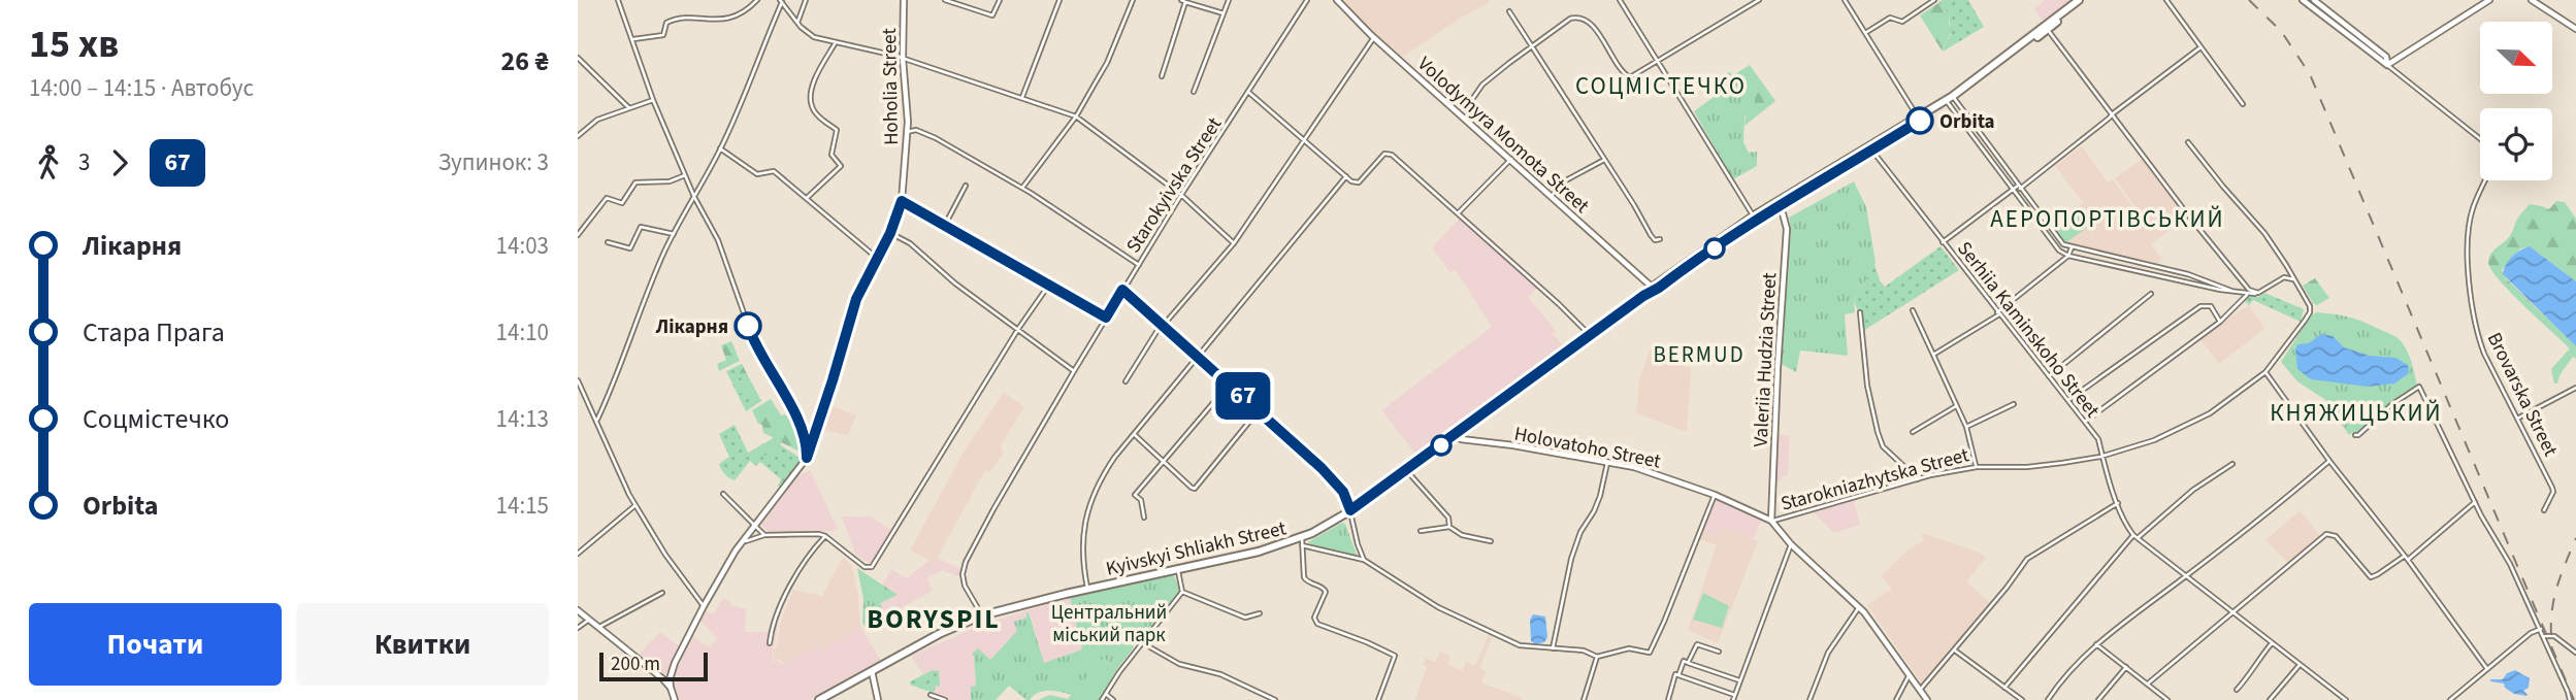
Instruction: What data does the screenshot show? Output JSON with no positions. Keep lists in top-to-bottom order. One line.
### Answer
{"streets":{"highway":["Kyivskyi Shliakh Street"],"street":["Hoholia Street","Volodymyra Momota Street","Starokyivska Street","Serhiia Kaminskoho Street","Valeriia Hudzia Street","Brovarska Street","Holovatoho Street","Starokniazhytska Street"]},"crossings":[["Volodymyra Momota Street","Kyivskyi Shliakh Street"],["Starokyivska Street","Kyivskyi Shliakh Street"],["Serhiia Kaminskoho Street","Starokniazhytska Street"],["Serhiia Kaminskoho Street","Kyivskyi Shliakh Street"],["Valeriia Hudzia Street","Holovatoho Street"],["Valeriia Hudzia Street","Starokniazhytska Street"],["Valeriia Hudzia Street","Kyivskyi Shliakh Street"],["Holovatoho Street","Starokniazhytska Street"],["Holovatoho Street","Kyivskyi Shliakh Street"]],"districts":["СОЦМІСТЕЧКО","АЕРОПОРТІВСЬКИЙ","BERMUD","КНЯЖИЦЬКИЙ","BORYSPIL"],"parks":["Центральний міський парк"],"places":["Orbita","Лікарня"],"lines":["bus line 67"],"scale_bar":"200 m","north":"bottom right","page":{"heading":["15 хв","14:00 – 14:15 · Автобус","26 ₴"],"on_map":"67","legs":["3","67","Зупинок: 3"],"list":[{"name":"Лікарня","value":"14:03"},{"name":"Стара Прага","value":"14:10"},{"name":"Соцмістечко","value":"14:13"},{"name":"Orbita","value":"14:15"}],"buttons":["Почати","Квитки"],"scale":"200 m"}}
